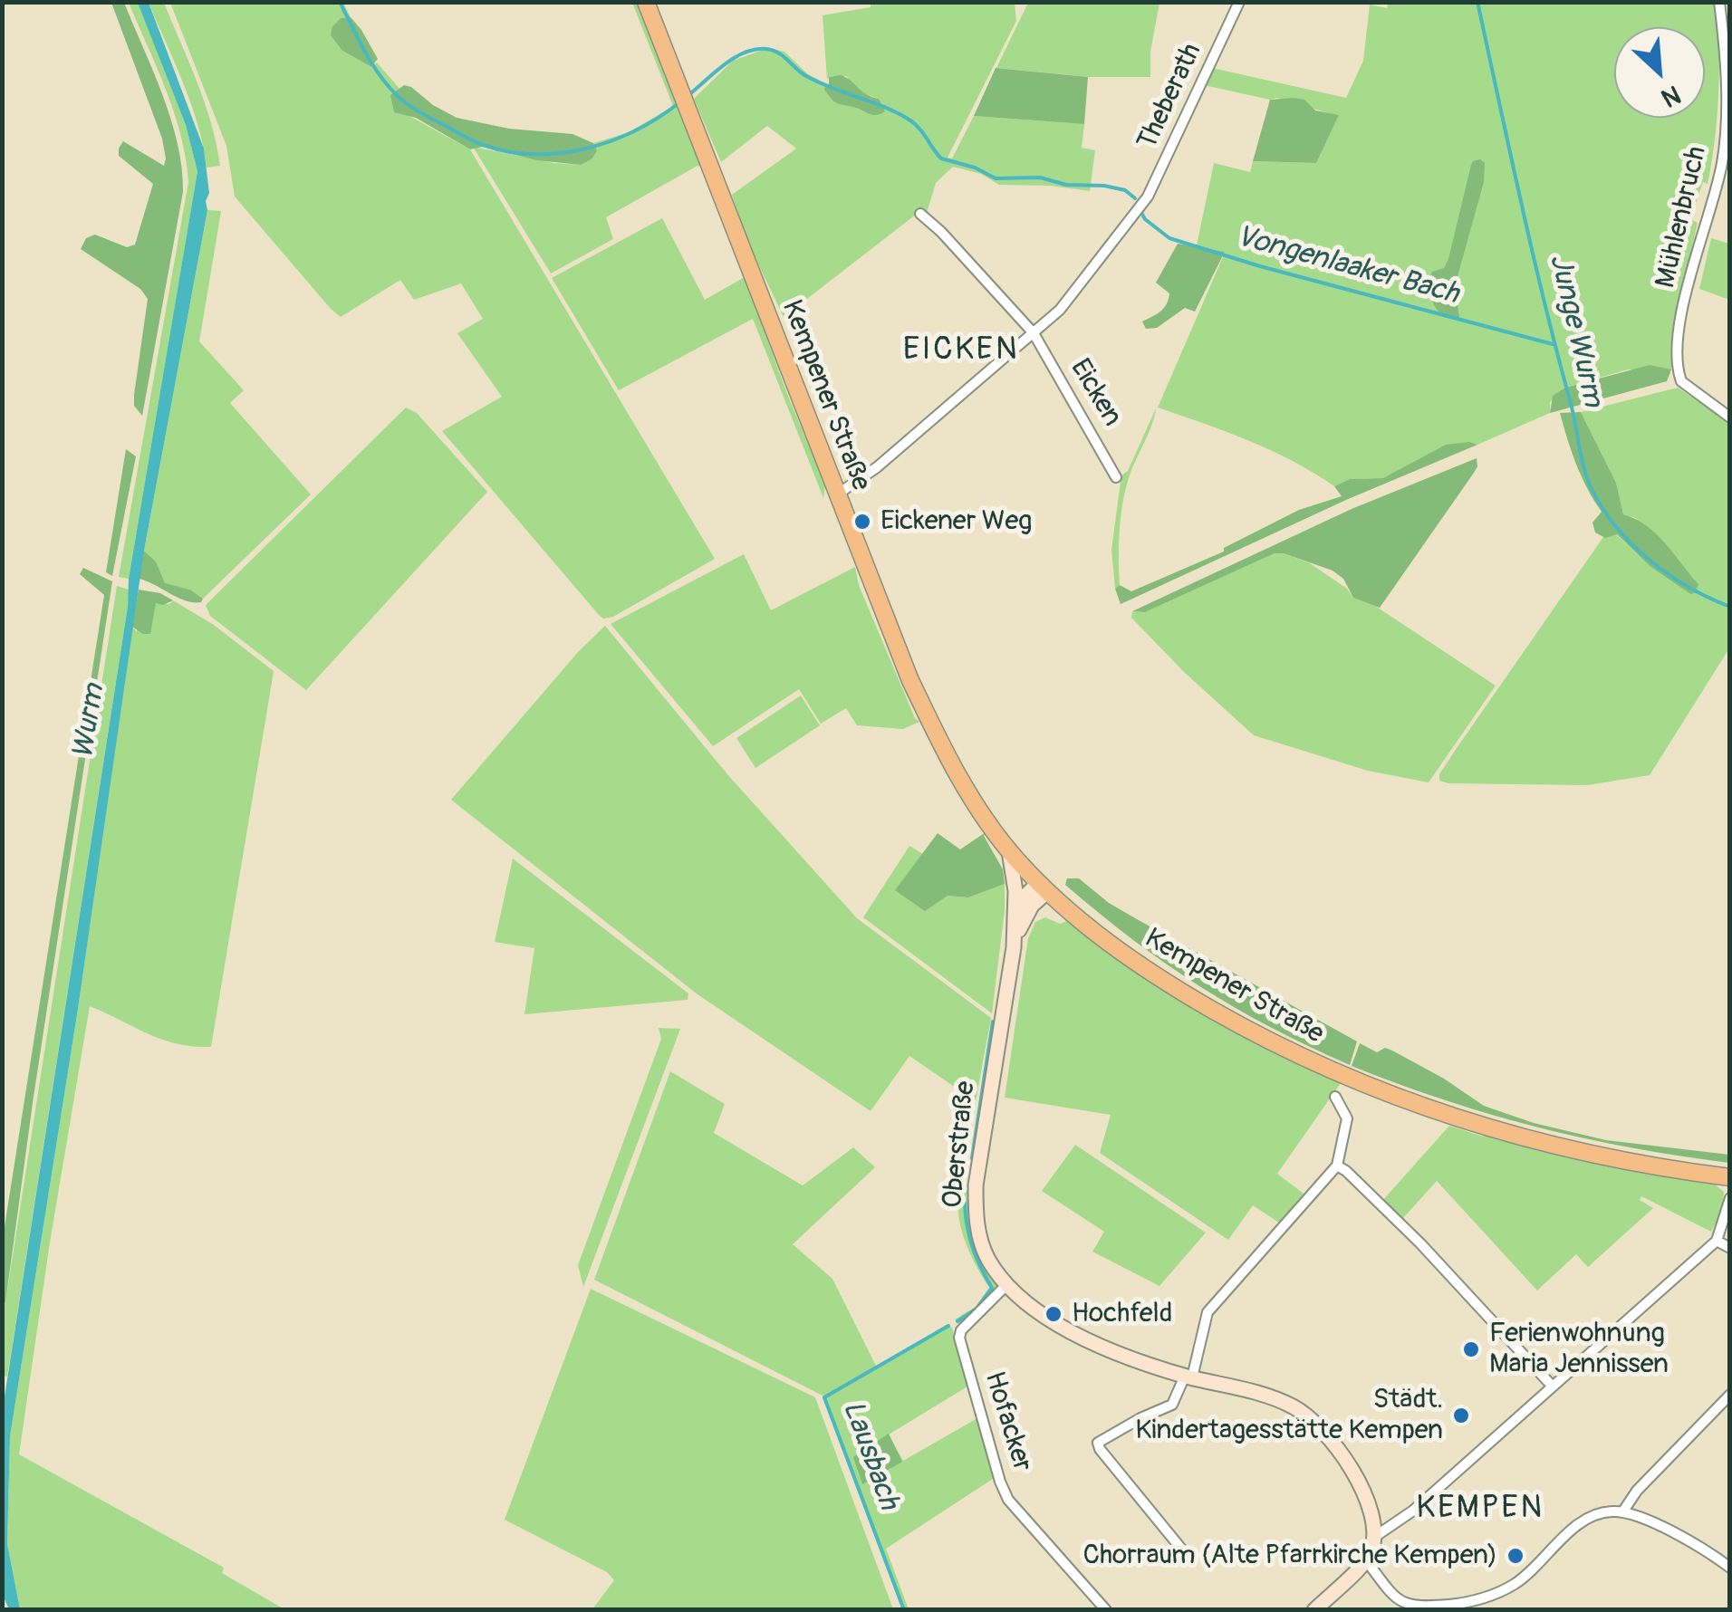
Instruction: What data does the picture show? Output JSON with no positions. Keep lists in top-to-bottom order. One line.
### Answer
{"streets":{"main road":["Kempener Straße"],"street":["Theberath","Mühlenbruch","Eicken","Oberstraße","Hofacker"]},"crossings":[["Theberath","Eicken"],["Oberstraße","Hofacker"]],"districts":["EICKEN","KEMPEN"],"water":["Vongenlaaker Bach","Junge Wurm","Wurm","Lausbach"],"places":["Eickener Weg","Hochfeld","Ferienwohnung Maria Jennissen","Städt. Kindertagesstätte Kempen","Chorraum (Alte Pfarrkirche Kempen)"],"north":"bottom right"}
